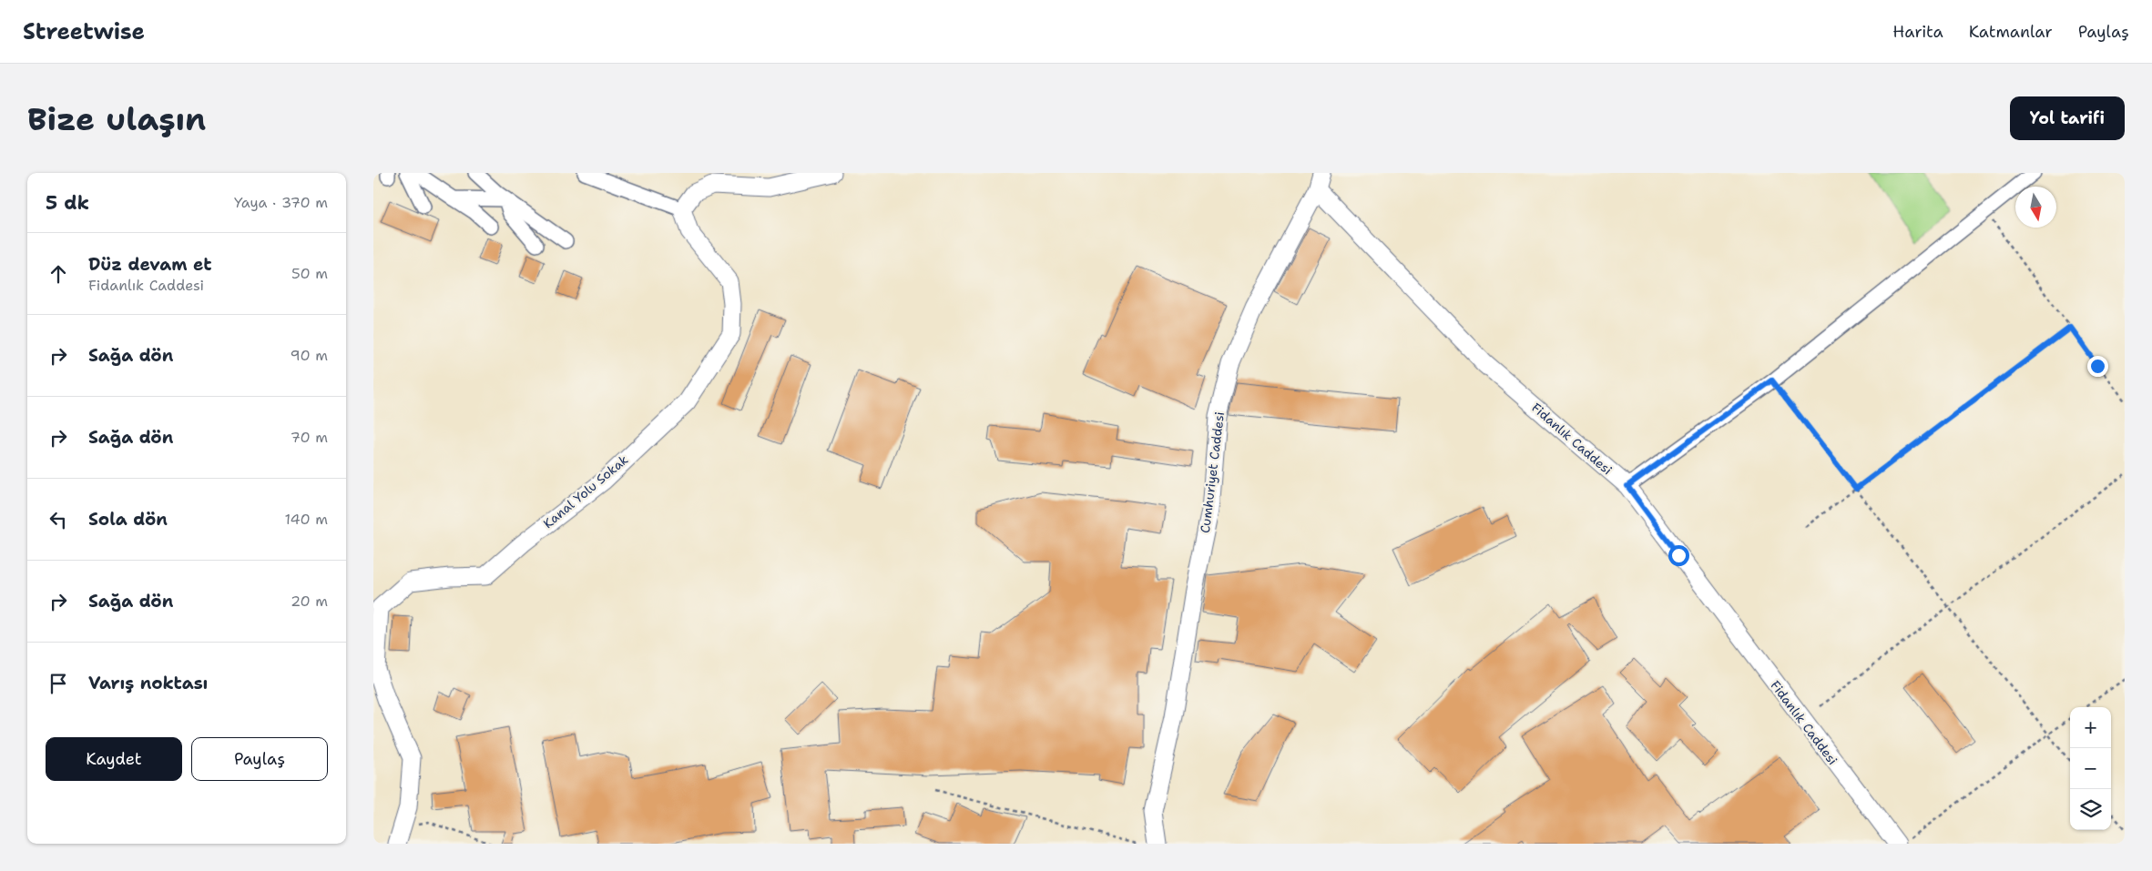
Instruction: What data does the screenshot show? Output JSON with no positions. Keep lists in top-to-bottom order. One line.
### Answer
{"streets":{"street":["Fidanlık Caddesi","Cumhuriyet Caddesi","Kanal Yolu Sokak"]},"crossings":[["Fidanlık Caddesi","Cumhuriyet Caddesi"]],"north":"bottom","page":{"header":"Streetwise","nav":["Harita","Katmanlar","Paylaş"],"buttons":["Yol tarifi",["Kaydet","Paylaş"]],"title":"Bize ulaşın","heading":["5 dk","Yaya · 370 m"],"list":[["Düz devam et","Fidanlık Caddesi","50 m"],["Sağa dön","90 m"],["Sağa dön","70 m"],["Sola dön","140 m"],["Sağa dön","20 m"],"Varış noktası"],"map_buttons":["+","−"]}}
